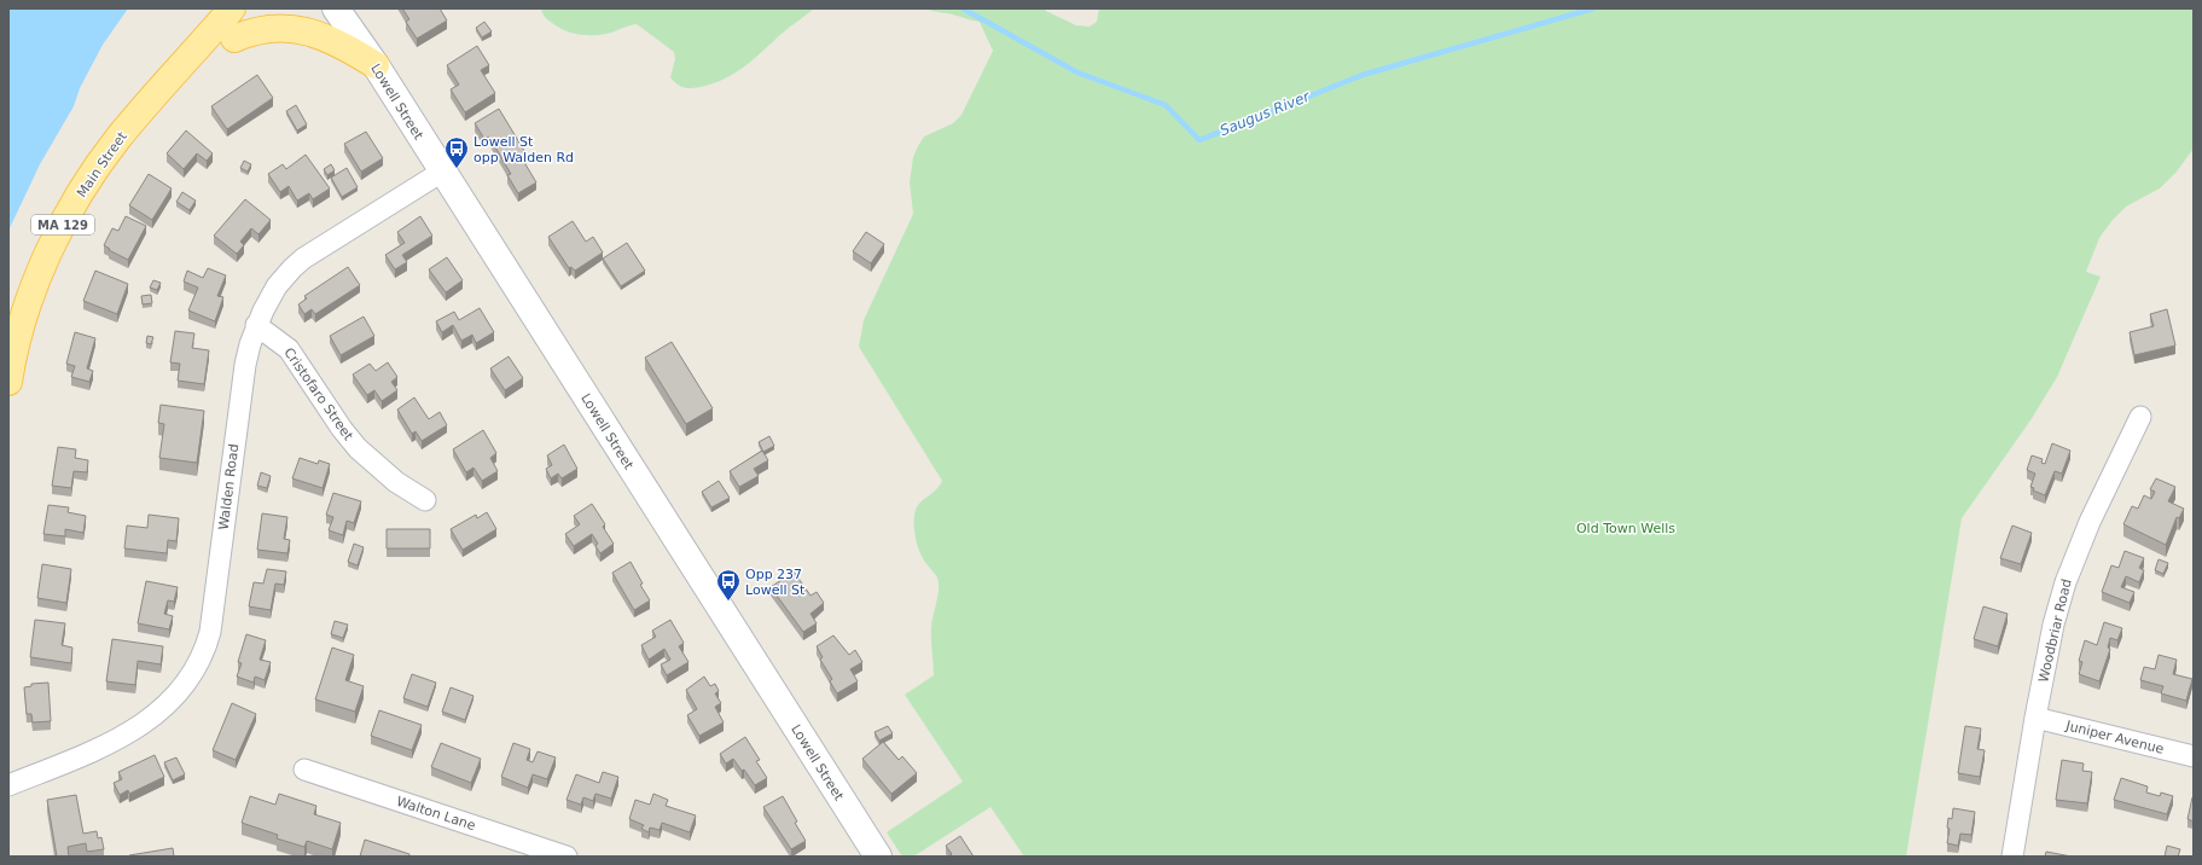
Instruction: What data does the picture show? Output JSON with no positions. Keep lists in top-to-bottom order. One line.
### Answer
{"streets":{"main road":["Lowell Street","Main Street","MA 129"],"street":["Cristofaro Street","Walden Road","Woodbriar Road","Juniper Avenue","Walton Lane"]},"crossings":[["Lowell Street","Walden Road"],["Cristofaro Street","Walden Road"],["Woodbriar Road","Juniper Avenue"]],"water":["Saugus River"],"parks":["Old Town Wells"],"places":{"bus stop":["Lowell St opp Walden Rd","Opp 237 Lowell St"]}}
